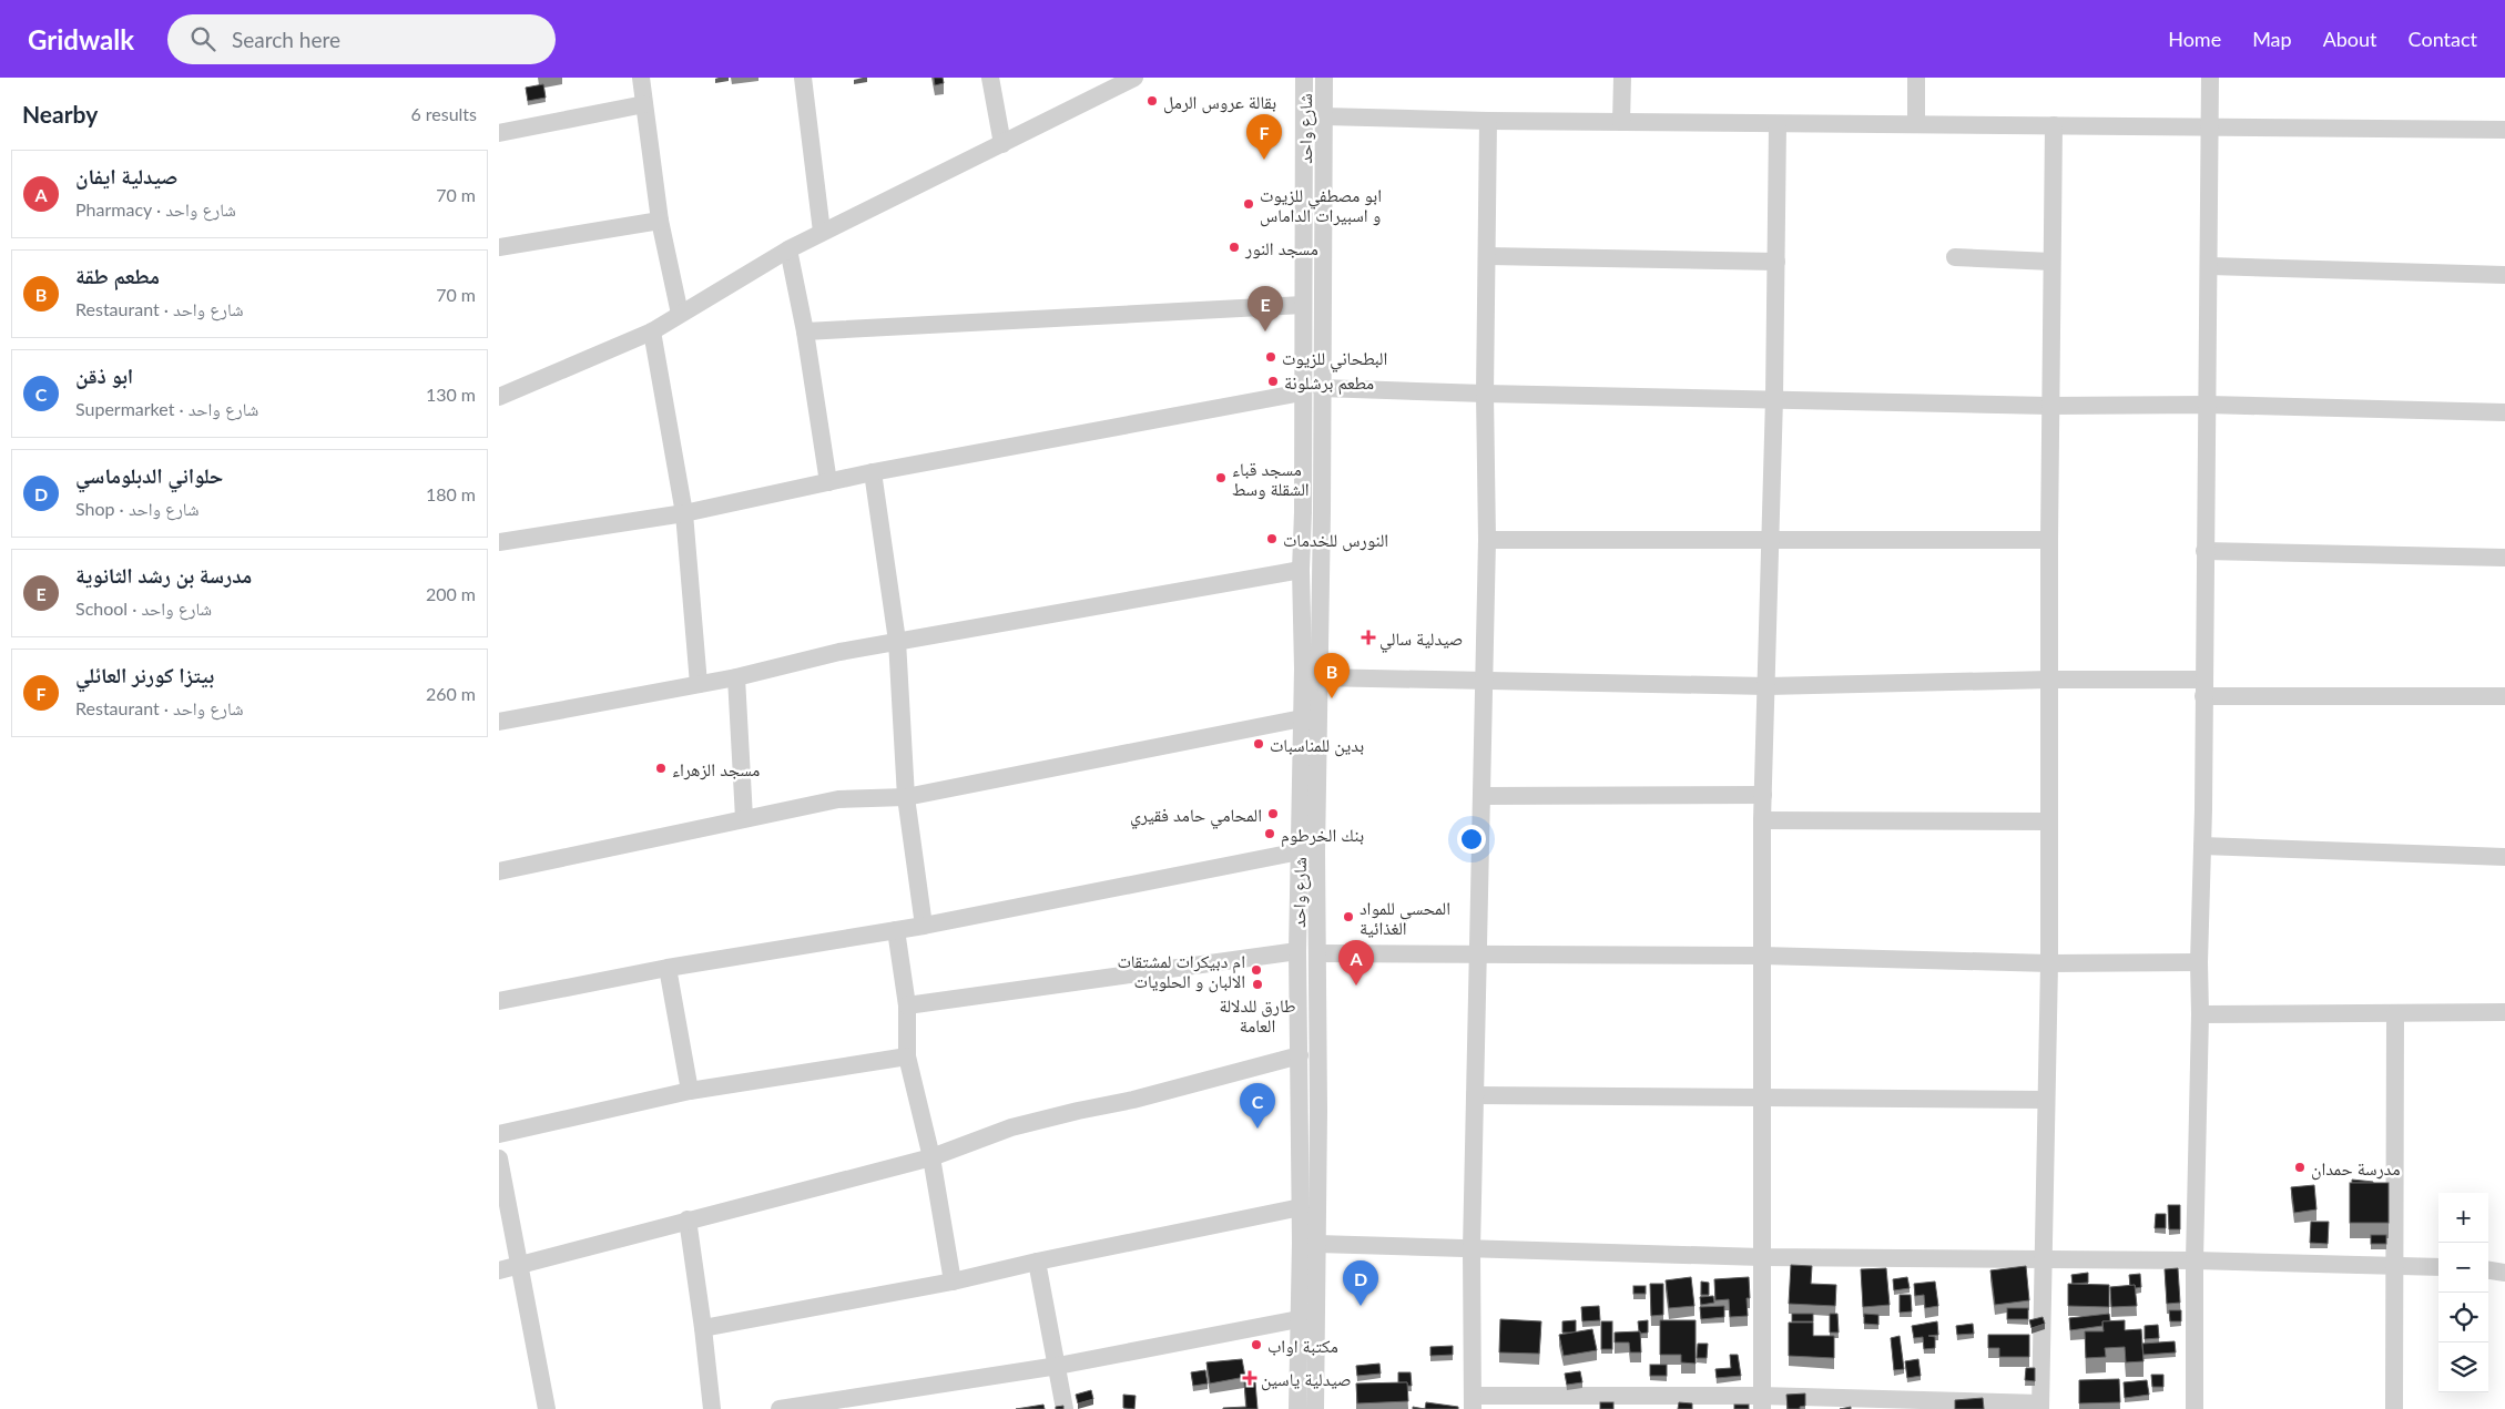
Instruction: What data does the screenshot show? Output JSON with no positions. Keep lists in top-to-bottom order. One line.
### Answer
{"streets":{"street":["شارع واحد"]},"places":{"other":["بقالة عروس الرمل","ابو مصطفي للزيوت و اسبيرات الداماس","مسجد النور","البطحاني للزيوت","مطعم برشلونة","مسجد قباء الشقلة وسط","النورس للخدمات","بدين للمناسبات","مسجد الزهراء","المحامي حامد فقيري","بنك الخرطوم","المحسي للمواد الغذائية","ام دبيكرات لمشتقات الالبان و الحلويات","طارق للدلالة العامة","مدرسة حمدان","مكتبة اواب"],"health":["صيدلية سالي","صيدلية ياسين"]},"page":{"header":"Gridwalk","search":"Search here","nav":["Home","Map","About","Contact"],"heading":["Nearby","6 results"],"pins":["F","E","B","A","C","D"],"list":[{"mark":"A","name":"صيدلية ايفان","note":"Pharmacy · شارع واحد","value":"70 m"},{"mark":"B","name":"مطعم طقة","note":"Restaurant · شارع واحد","value":"70 m"},{"mark":"C","name":"ابو ذقن","note":"Supermarket · شارع واحد","value":"130 m"},{"mark":"D","name":"حلواني الدبلوماسي","note":"Shop · شارع واحد","value":"180 m"},{"mark":"E","name":"مدرسة بن رشد الثانوية","note":"School · شارع واحد","value":"200 m"},{"mark":"F","name":"بيتزا كورنر العائلي","note":"Restaurant · شارع واحد","value":"260 m"}],"map_buttons":["+","−"]}}
